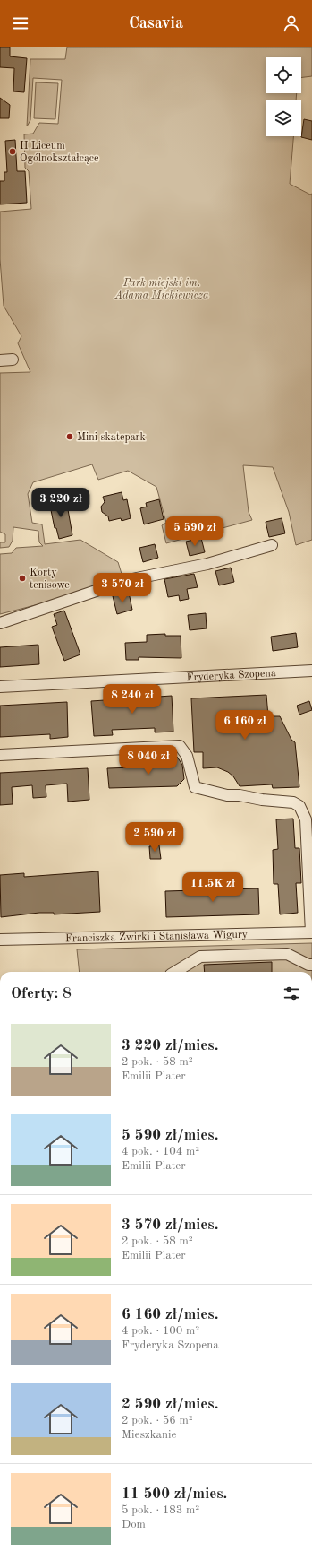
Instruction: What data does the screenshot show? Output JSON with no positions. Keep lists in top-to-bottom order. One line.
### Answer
{"streets":{"street":["Fryderyka Szopena","Franciszka Żwirki i Stanisława Wigury"]},"parks":["Park miejski im. Adama Mickiewicza"],"places":["II Liceum Ogólnokształcące","Mini skatepark","Korty tenisowe"],"page":{"header":"Casavia","price":["3 220 zł","5 590 zł","3 570 zł","8 240 zł","6 160 zł","8 040 zł","2 590 zł","11.5K zł"],"heading":"Oferty: 8","list":[{"name":"3 220 zł/mies.","note":"2 pok. · 58 m² · Emilii Plater"},{"name":"5 590 zł/mies.","note":"4 pok. · 104 m² · Emilii Plater"},{"name":"3 570 zł/mies.","note":"2 pok. · 58 m² · Emilii Plater"},{"name":"6 160 zł/mies.","note":"4 pok. · 100 m² · Fryderyka Szopena"},{"name":"2 590 zł/mies.","note":"2 pok. · 56 m² · Mieszkanie"},{"name":"11 500 zł/mies.","note":"5 pok. · 183 m² · Dom"}]}}
